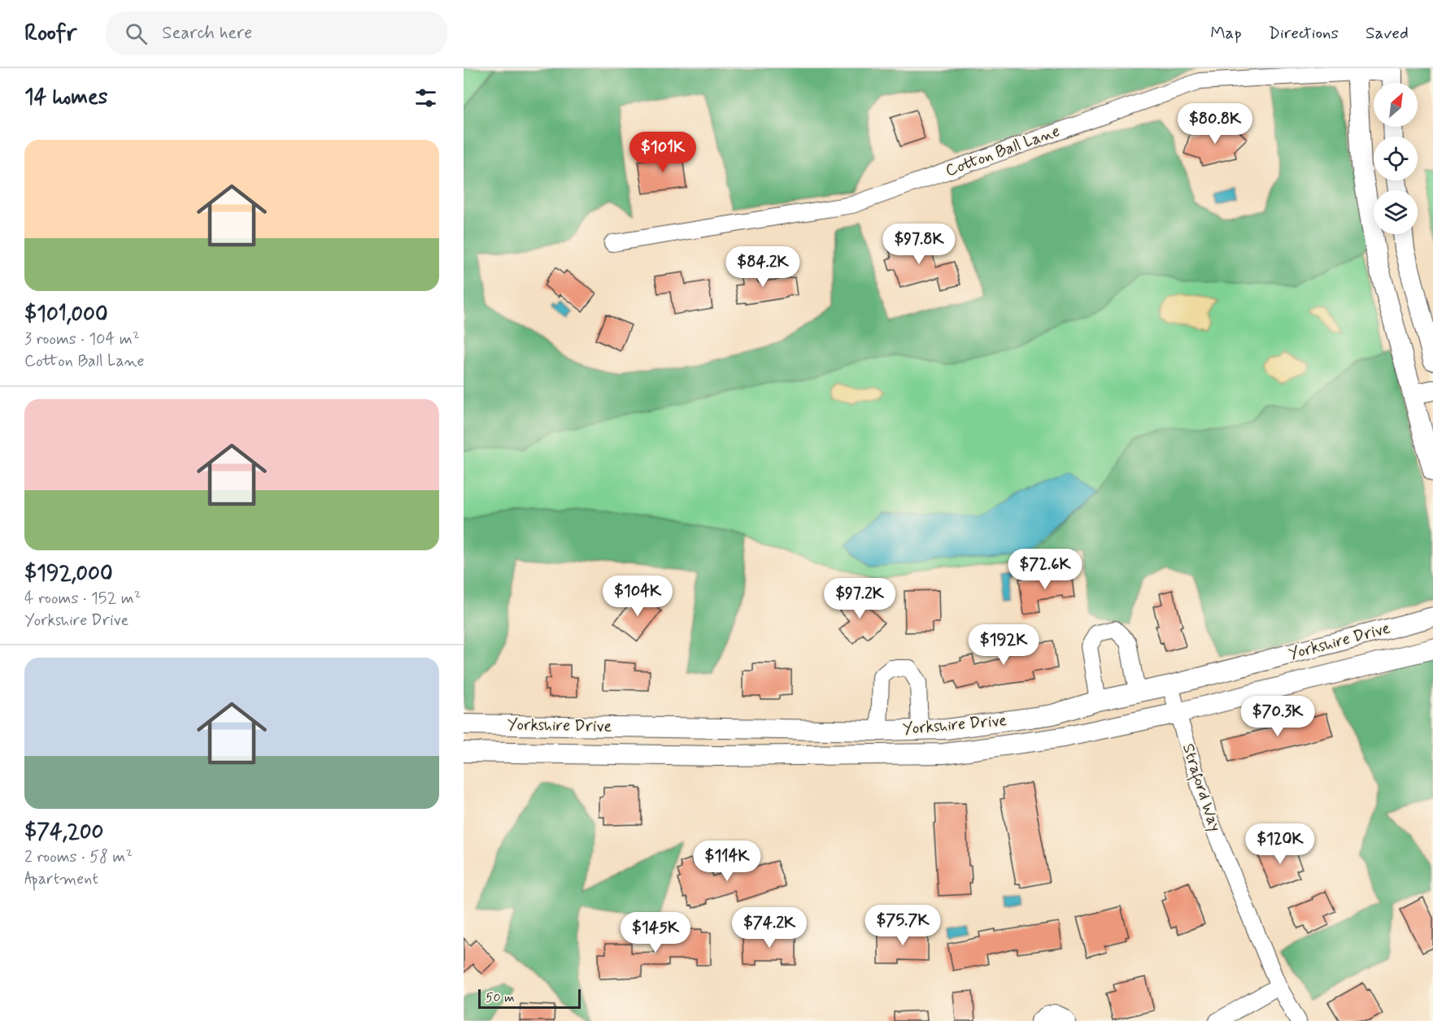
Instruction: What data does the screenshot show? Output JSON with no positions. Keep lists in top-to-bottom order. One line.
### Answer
{"streets":{"street":["Cotton Ball Lane","Yorkshire Drive","Straford Way"]},"crossings":[["Yorkshire Drive","Straford Way"]],"scale_bar":"50 m","north":"top right","page":{"header":"Roofr","search":"Search here","nav":["Map","Directions","Saved"],"heading":"14 homes","price":["$80.8K","$101K","$97.8K","$84.2K","$72.6K","$104K","$97.2K","$192K","$70.3K","$120K","$114K","$75.7K","$74.2K","$145K"],"list":[{"name":"$101,000","note":"3 rooms · 104 m² · Cotton Ball Lane"},{"name":"$192,000","note":"4 rooms · 152 m² · Yorkshire Drive"},{"name":"$74,200","note":"2 rooms · 58 m² · Apartment"}],"scale":"50 m"}}
